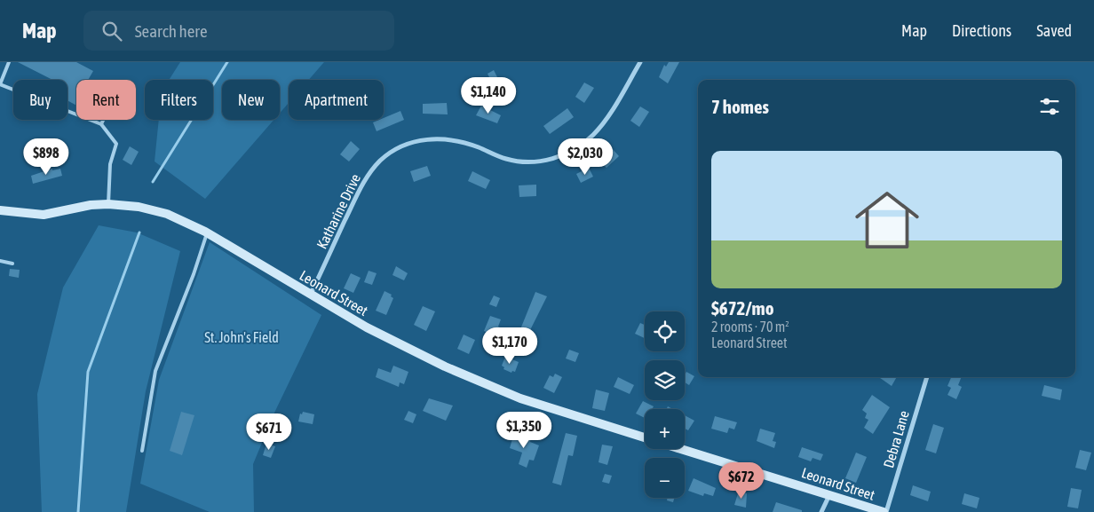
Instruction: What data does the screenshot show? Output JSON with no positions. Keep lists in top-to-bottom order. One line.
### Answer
{"streets":{"street":["Katharine Drive","Leonard Street","Debra Lane"]},"crossings":[["Katharine Drive","Leonard Street"],["Leonard Street","Debra Lane"]],"parks":["St. John's Field"],"page":{"header":"Map","search":"Search here","nav":["Map","Directions","Saved"],"price":["$1,140","$898","$2,030","$1,170","$1,350","$671","$672"],"chip":["Buy","Rent","Filters","New","Apartment"],"heading":"7 homes","list":[{"name":"$672/mo","note":"2 rooms · 70 m² · Leonard Street"}],"map_buttons":["+","−"]}}
